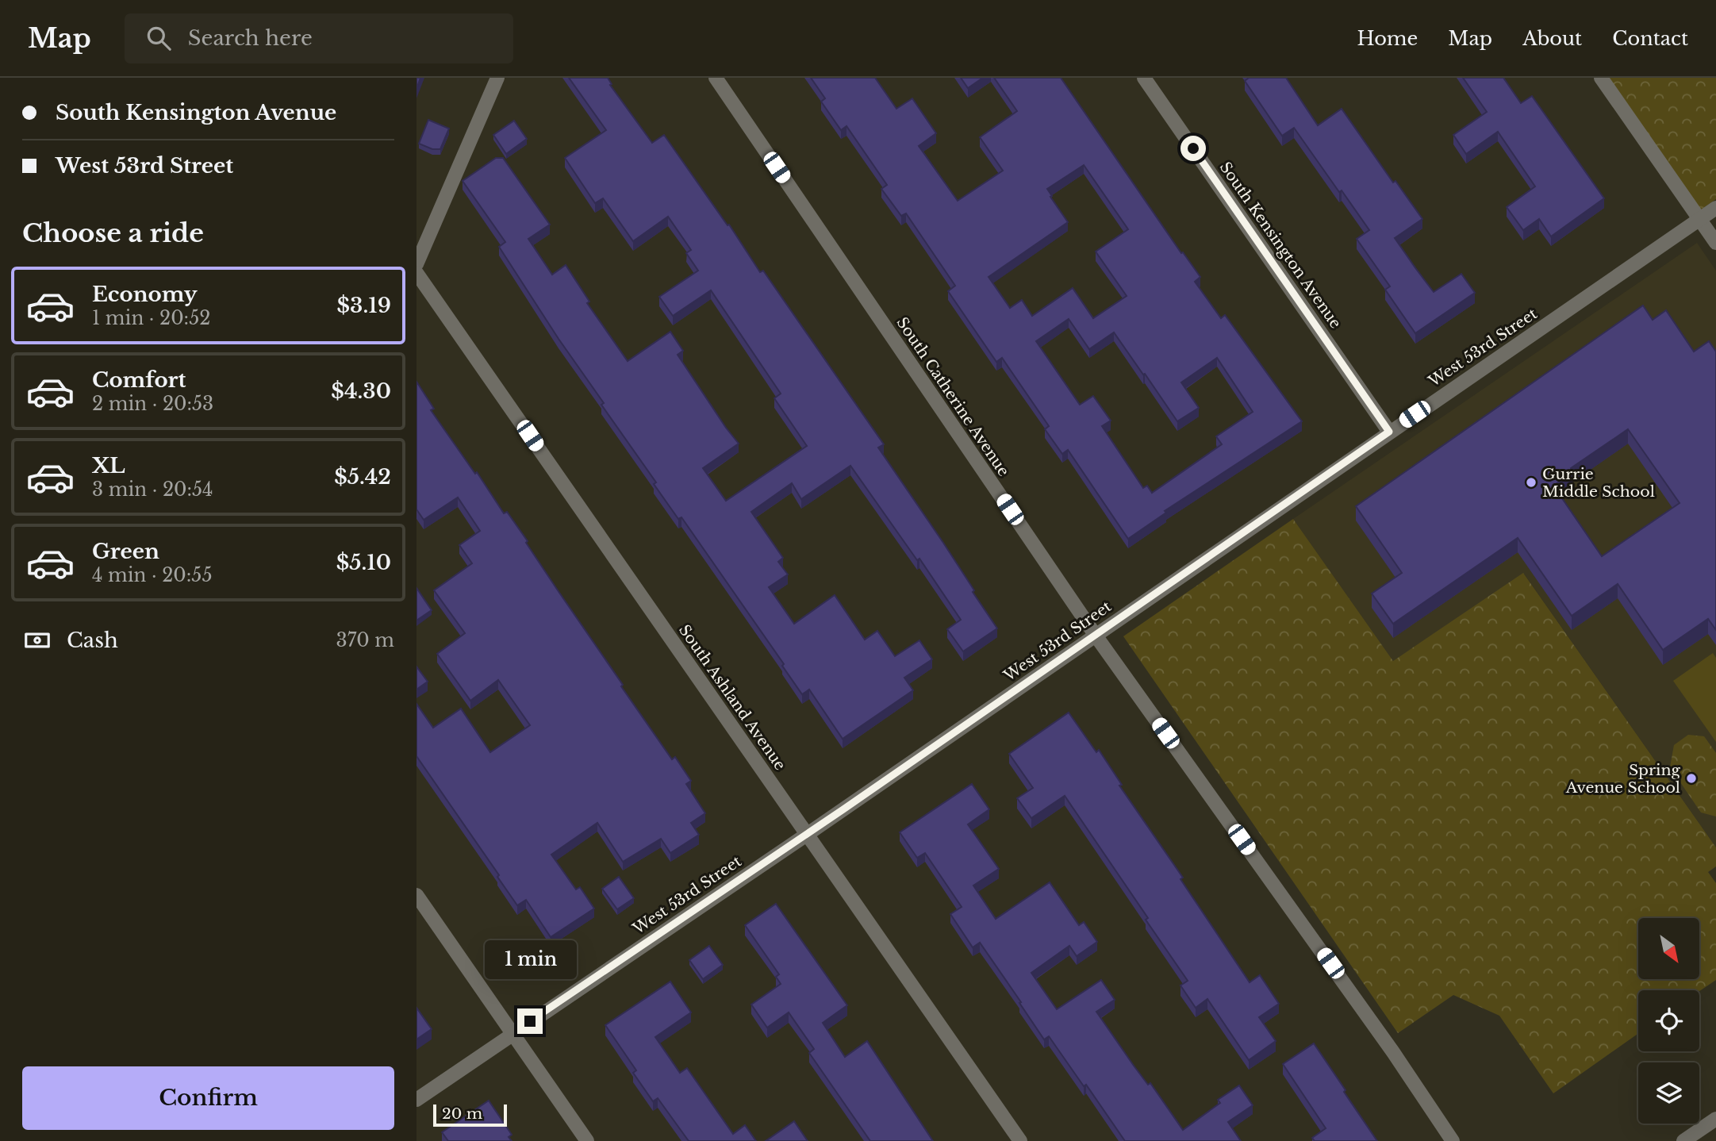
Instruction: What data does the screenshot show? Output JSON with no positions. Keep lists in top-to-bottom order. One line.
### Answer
{"streets":{"street":["South Kensington Avenue","West 53rd Street","South Catherine Avenue","South Ashland Avenue"]},"crossings":[["South Kensington Avenue","West 53rd Street"],["West 53rd Street","South Catherine Avenue"],["West 53rd Street","South Ashland Avenue"]],"places":["Gurrie Middle School","Spring Avenue School"],"scale_bar":"20 m","north":"bottom right","page":{"header":"Map","search":"Search here","nav":["Home","Map","About","Contact"],"banner":["South Kensington Avenue","West 53rd Street"],"heading":"Choose a ride","list":[{"name":"Economy","note":"1 min · 20:52","value":"$3.19"},{"name":"Comfort","note":"2 min · 20:53","value":"$4.30"},{"name":"XL","note":"3 min · 20:54","value":"$5.42"},{"name":"Green","note":"4 min · 20:55","value":"$5.10"}],"pay":["Cash","370 m"],"bubble":"1 min","buttons":"Confirm","scale":"20 m"}}
